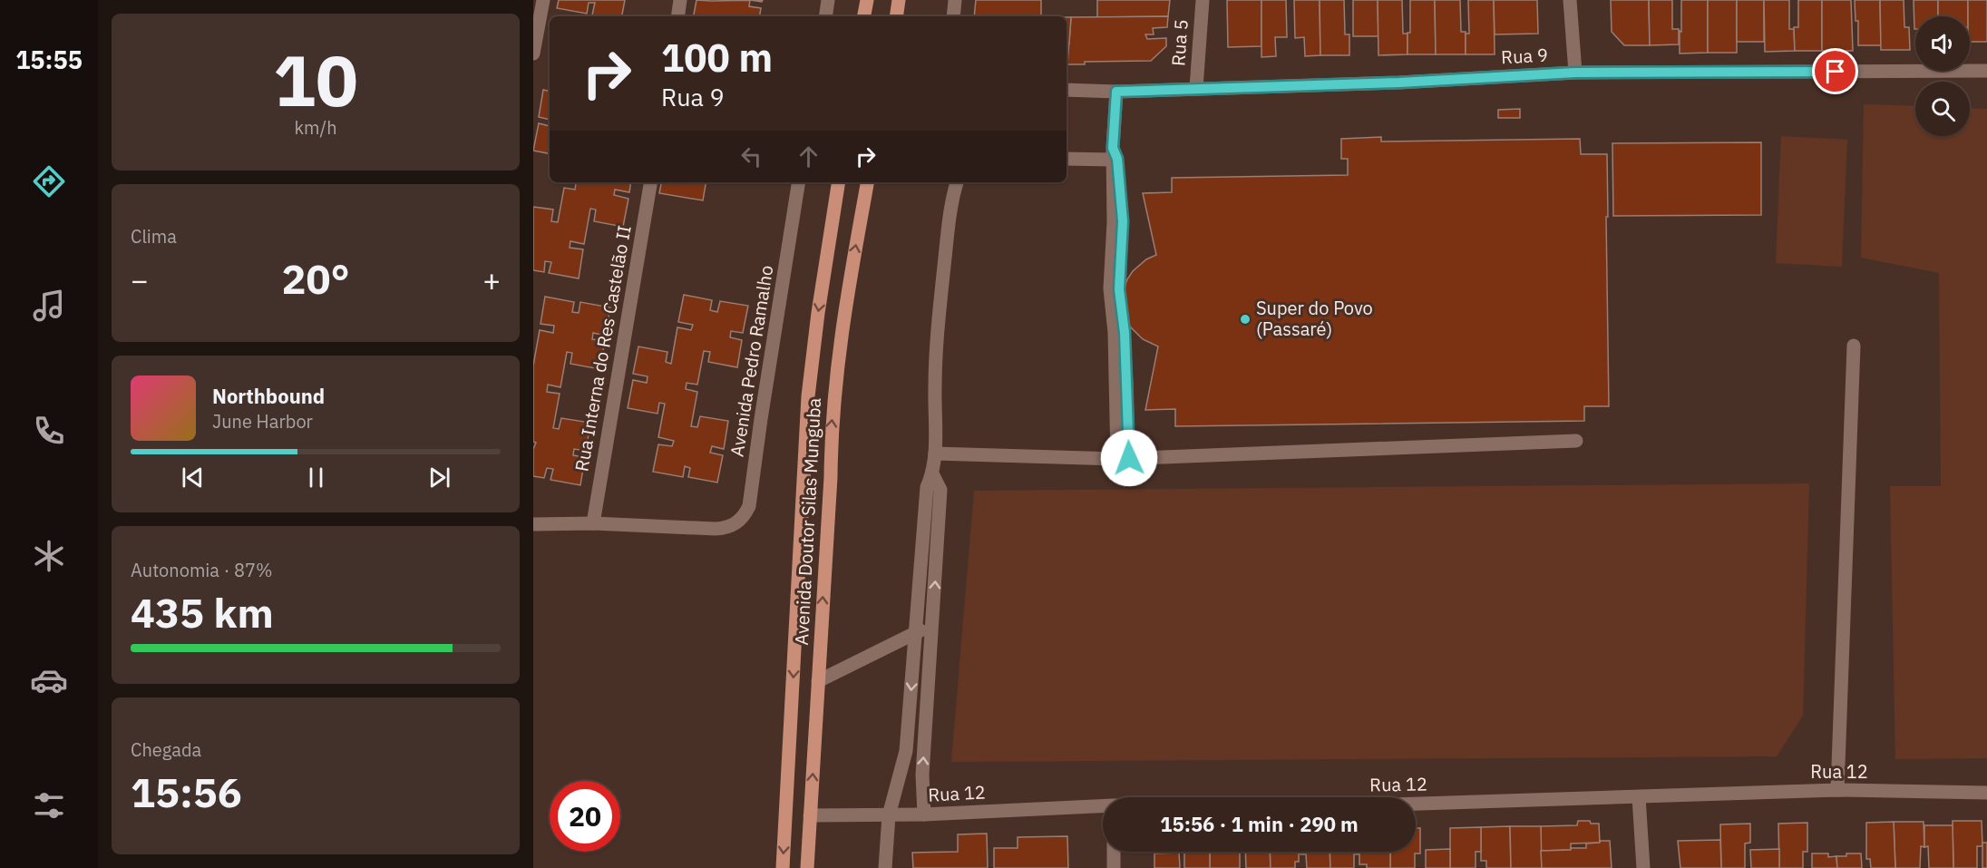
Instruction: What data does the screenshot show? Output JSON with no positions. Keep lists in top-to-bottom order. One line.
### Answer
{"streets":{"main road":["Avenida Doutor Silas Munguba"],"street":["Rua 5","Rua 9","Rua Interna do Res Castelão II","Avenida Pedro Ramalho","Rua 12"]},"crossings":[["Rua 5","Rua 9"],["Rua Interna do Res Castelão II","Avenida Pedro Ramalho"],["Avenida Doutor Silas Munguba","Rua 12"]],"places":["Super do Povo (Passaré)"],"page":{"tabs":"15:55","tile":[["10","km/h"],"Clima",["Autonomia · 87%","435 km"],["Chegada","15:56"]],"turn":["100 m","Rua 9"],"heat":["−","20°","+"],"song":["Northbound","June Harbor"],"limit":"20","trip":"15:56 · 1 min · 290 m"}}
